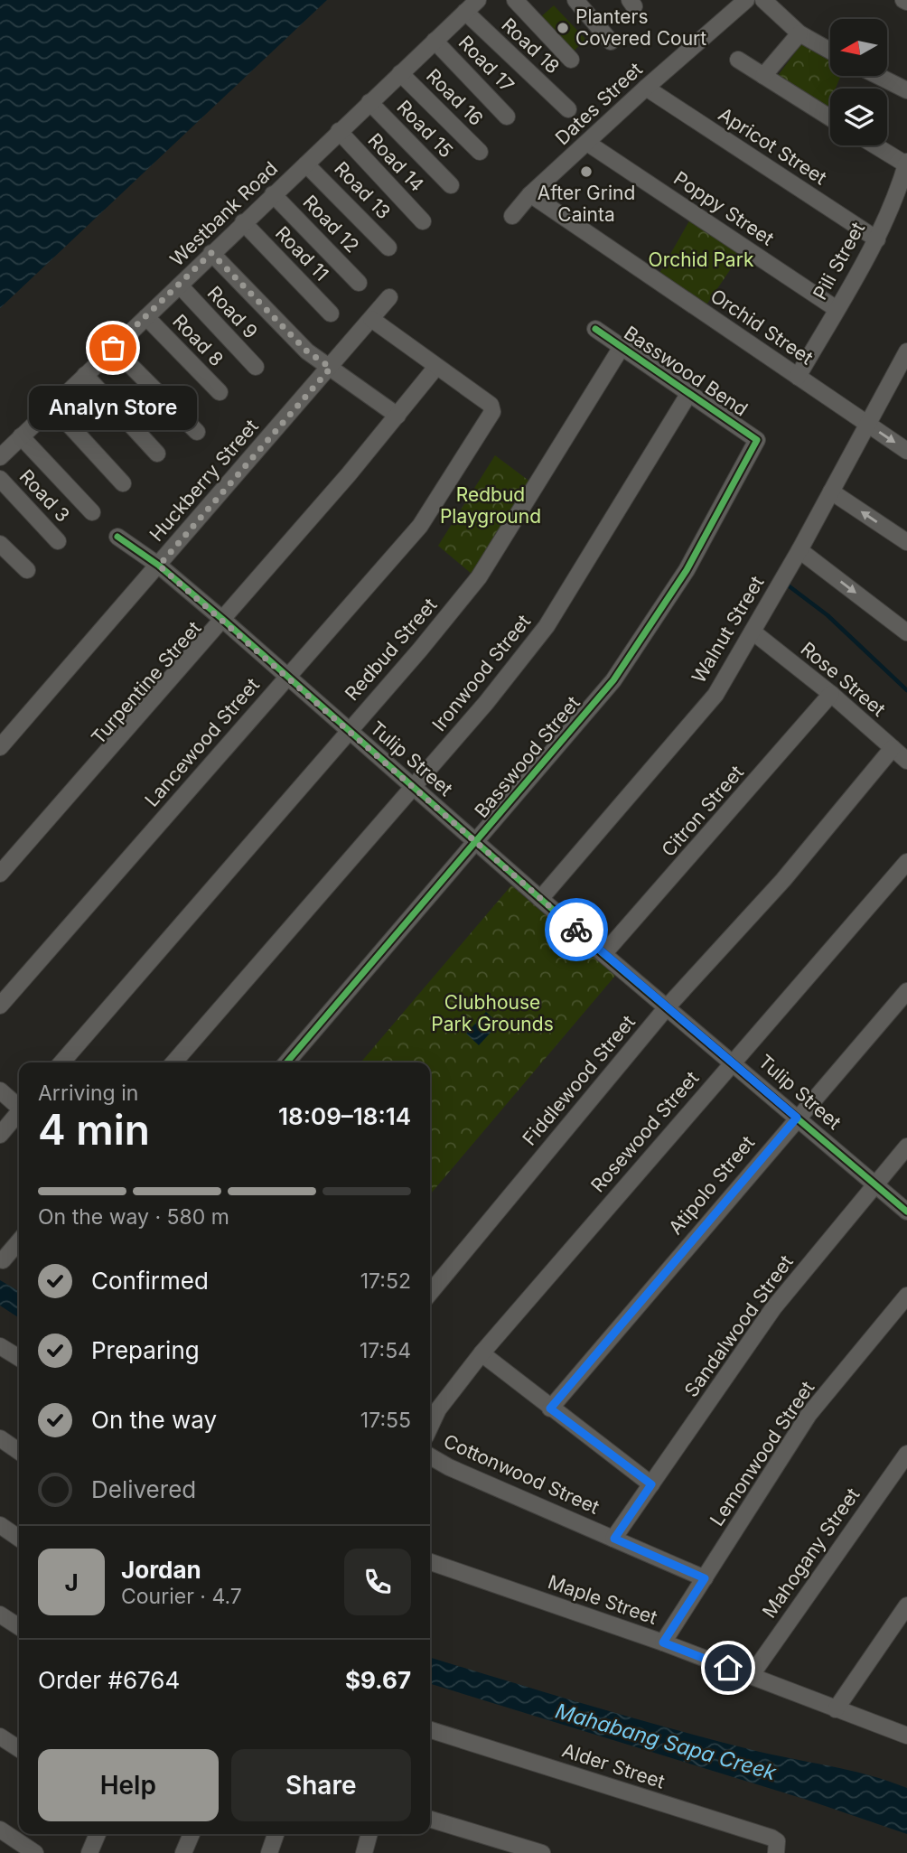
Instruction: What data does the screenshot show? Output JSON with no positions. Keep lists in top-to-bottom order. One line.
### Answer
{"streets":{"street":["Road 18","Road 17","Road 16","Dates Street","Road 15","Apricot Street","Road 14","Road 13","Poppy Street","Westbank Road","Road 12","Road 11","Pili Street","Road 9","Orchid Street","Road 8","Basswood Bend","Huckberry Street","Road 3","Walnut Street","Redbud Street","Ironwood Street","Rose Street","Turpentine Street","Lancewood Street","Basswood Street","Tulip Street","Citron Street","Fiddlewood Street","Rosewood Street","Atipolo Street","Sandalwood Street","Lemonwood Street","Cottonwood Street","Mahogany Street","Maple Street","Alder Street"]},"crossings":[["Road 18","Westbank Road"],["Road 17","Westbank Road"],["Road 16","Westbank Road"],["Dates Street","Apricot Street"],["Dates Street","Poppy Street"],["Dates Street","Orchid Street"],["Road 15","Westbank Road"],["Apricot Street","Pili Street"],["Road 14","Westbank Road"],["Road 13","Westbank Road"],["Poppy Street","Pili Street"],["Westbank Road","Road 12"],["Westbank Road","Road 11"],["Westbank Road","Road 9"],["Westbank Road","Road 8"],["Pili Street","Orchid Street"],["Orchid Street","Walnut Street"],["Basswood Bend","Redbud Street"],["Basswood Bend","Ironwood Street"],["Basswood Bend","Basswood Street"],["Huckberry Street","Tulip Street"],["Walnut Street","Rose Street"],["Walnut Street","Tulip Street"],["Redbud Street","Tulip Street"],["Ironwood Street","Tulip Street"],["Rose Street","Citron Street"],["Rose Street","Fiddlewood Street"],["Turpentine Street","Lancewood Street"],["Turpentine Street","Tulip Street"],["Lancewood Street","Tulip Street"],["Basswood Street","Tulip Street"],["Tulip Street","Citron Street"],["Tulip Street","Fiddlewood Street"],["Tulip Street","Rosewood Street"],["Tulip Street","Atipolo Street"],["Tulip Street","Sandalwood Street"],["Sandalwood Street","Cottonwood Street"],["Lemonwood Street","Cottonwood Street"],["Lemonwood Street","Maple Street"],["Mahogany Street","Maple Street"]],"water":["Mahabang Sapa Creek"],"parks":["Orchid Park","Redbud Playground","Clubhouse Park Grounds"],"places":["Planters Covered Court","After Grind Cainta","Analyn Store"],"north":"left","page":{"bubble":"Analyn Store","heading":["4 min","Arriving in","18:09–18:14"],"panel":["Jordan","Courier · 4.7","Order #6764","$9.67"],"bar":"On the way · 580 m","list":[["Confirmed","17:52"],["Preparing","17:54"],["On the way","17:55"],"Delivered"],"round":"J","buttons":["Help","Share"]}}
